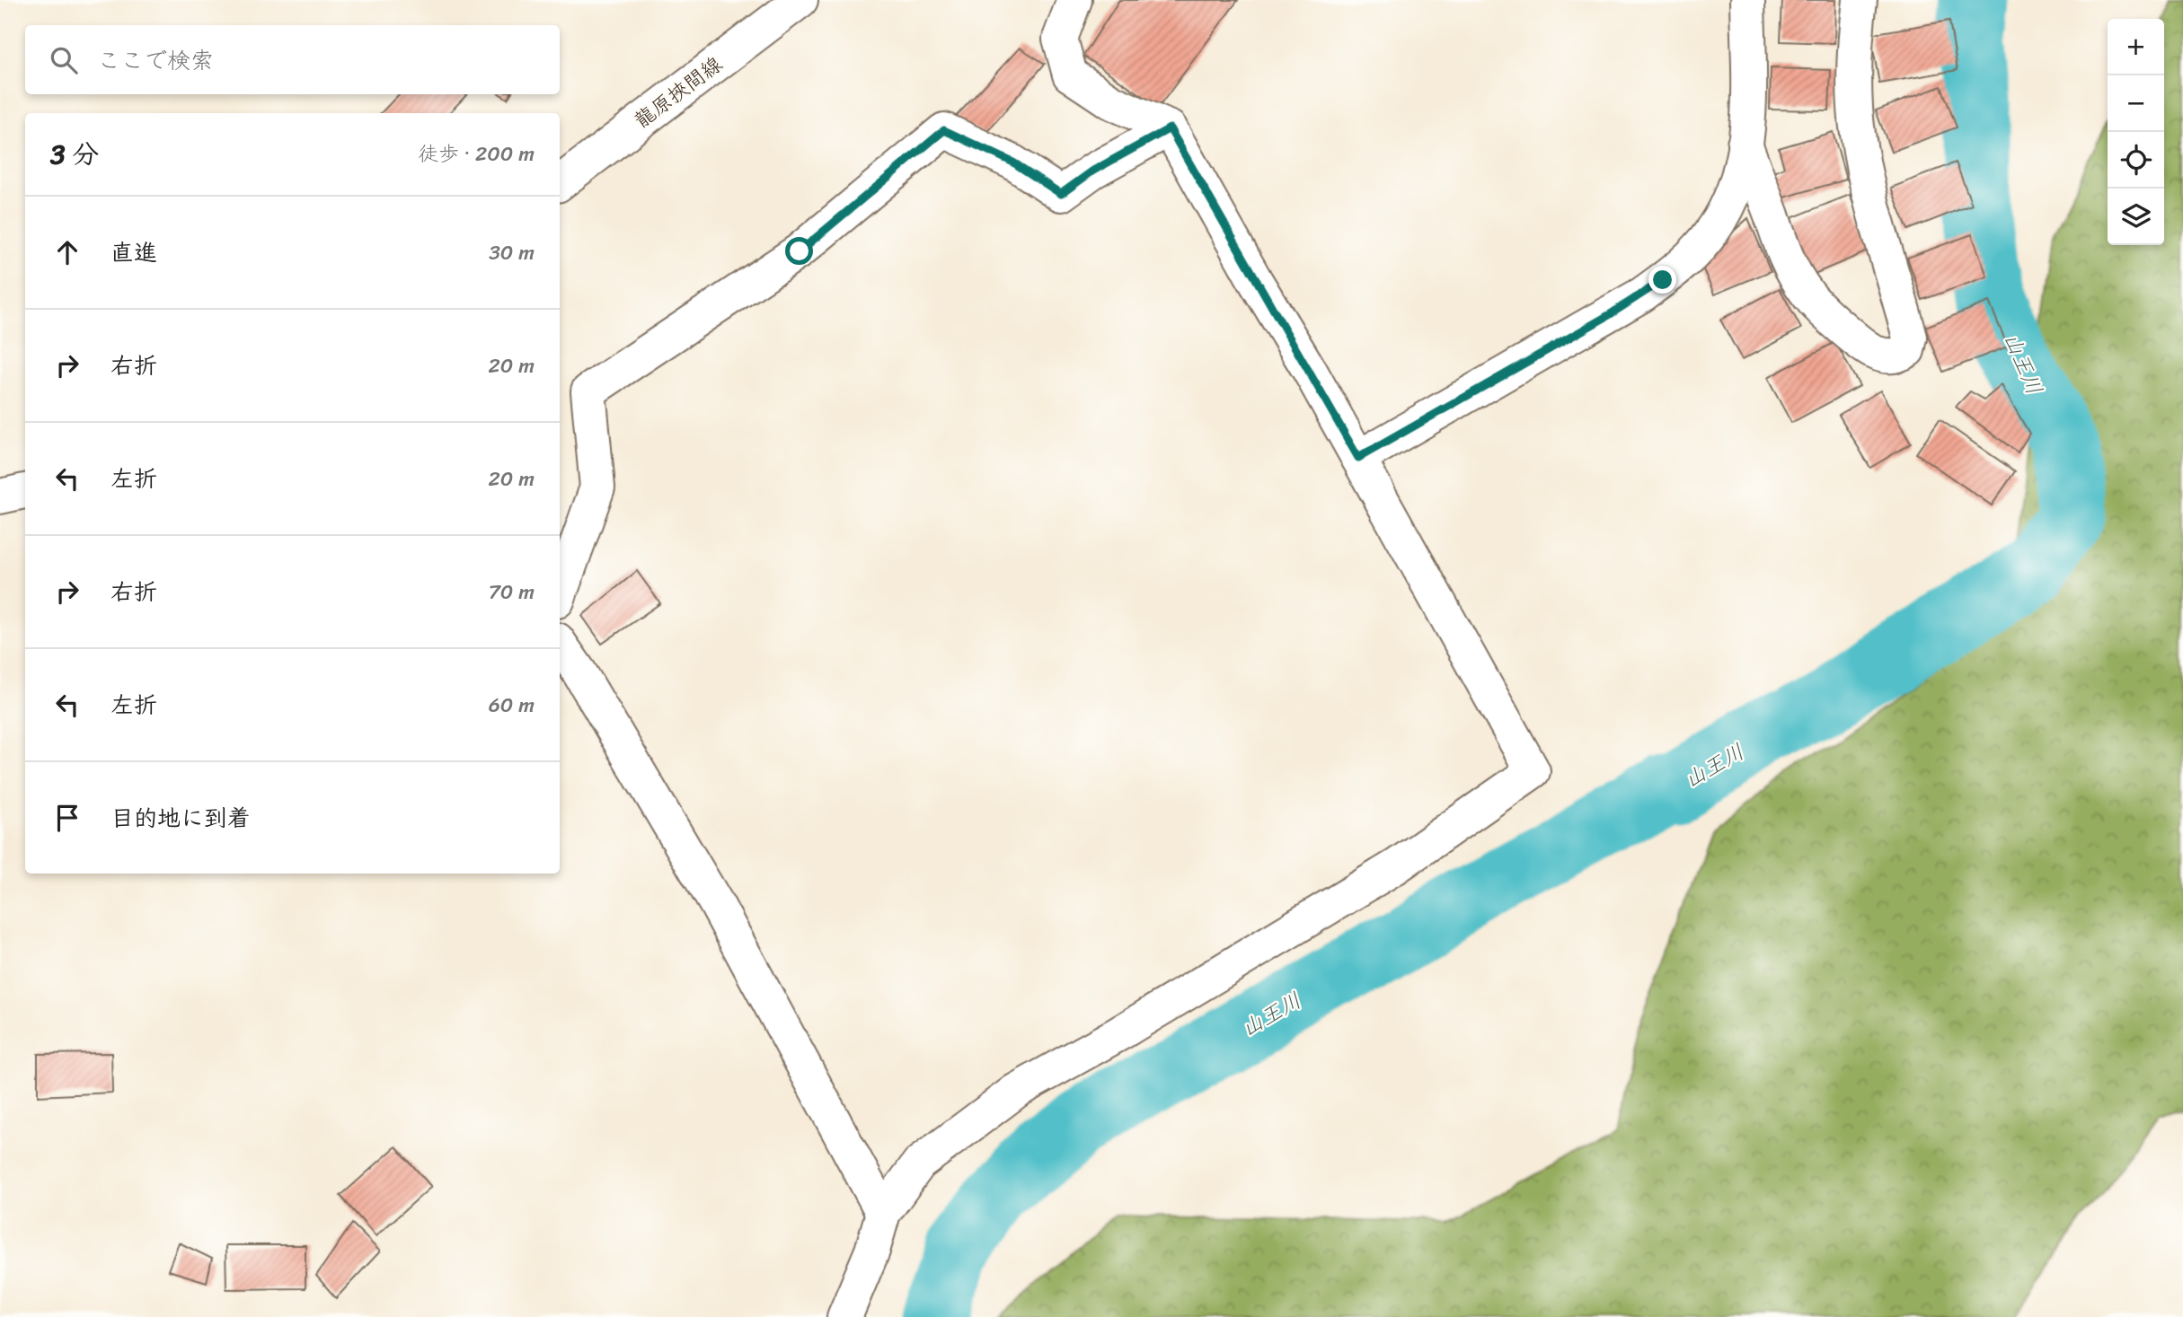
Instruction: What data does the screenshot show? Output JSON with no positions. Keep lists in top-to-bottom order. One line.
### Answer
{"streets":{"street":["龍原挾間線"]},"water":["山王川"],"page":{"map_buttons":["+","−"],"search":"ここで検索","heading":["3 分","徒歩 · 200 m"],"list":[["直進","30 m"],["右折","20 m"],["左折","20 m"],["右折","70 m"],["左折","60 m"],"目的地に到着"]}}
